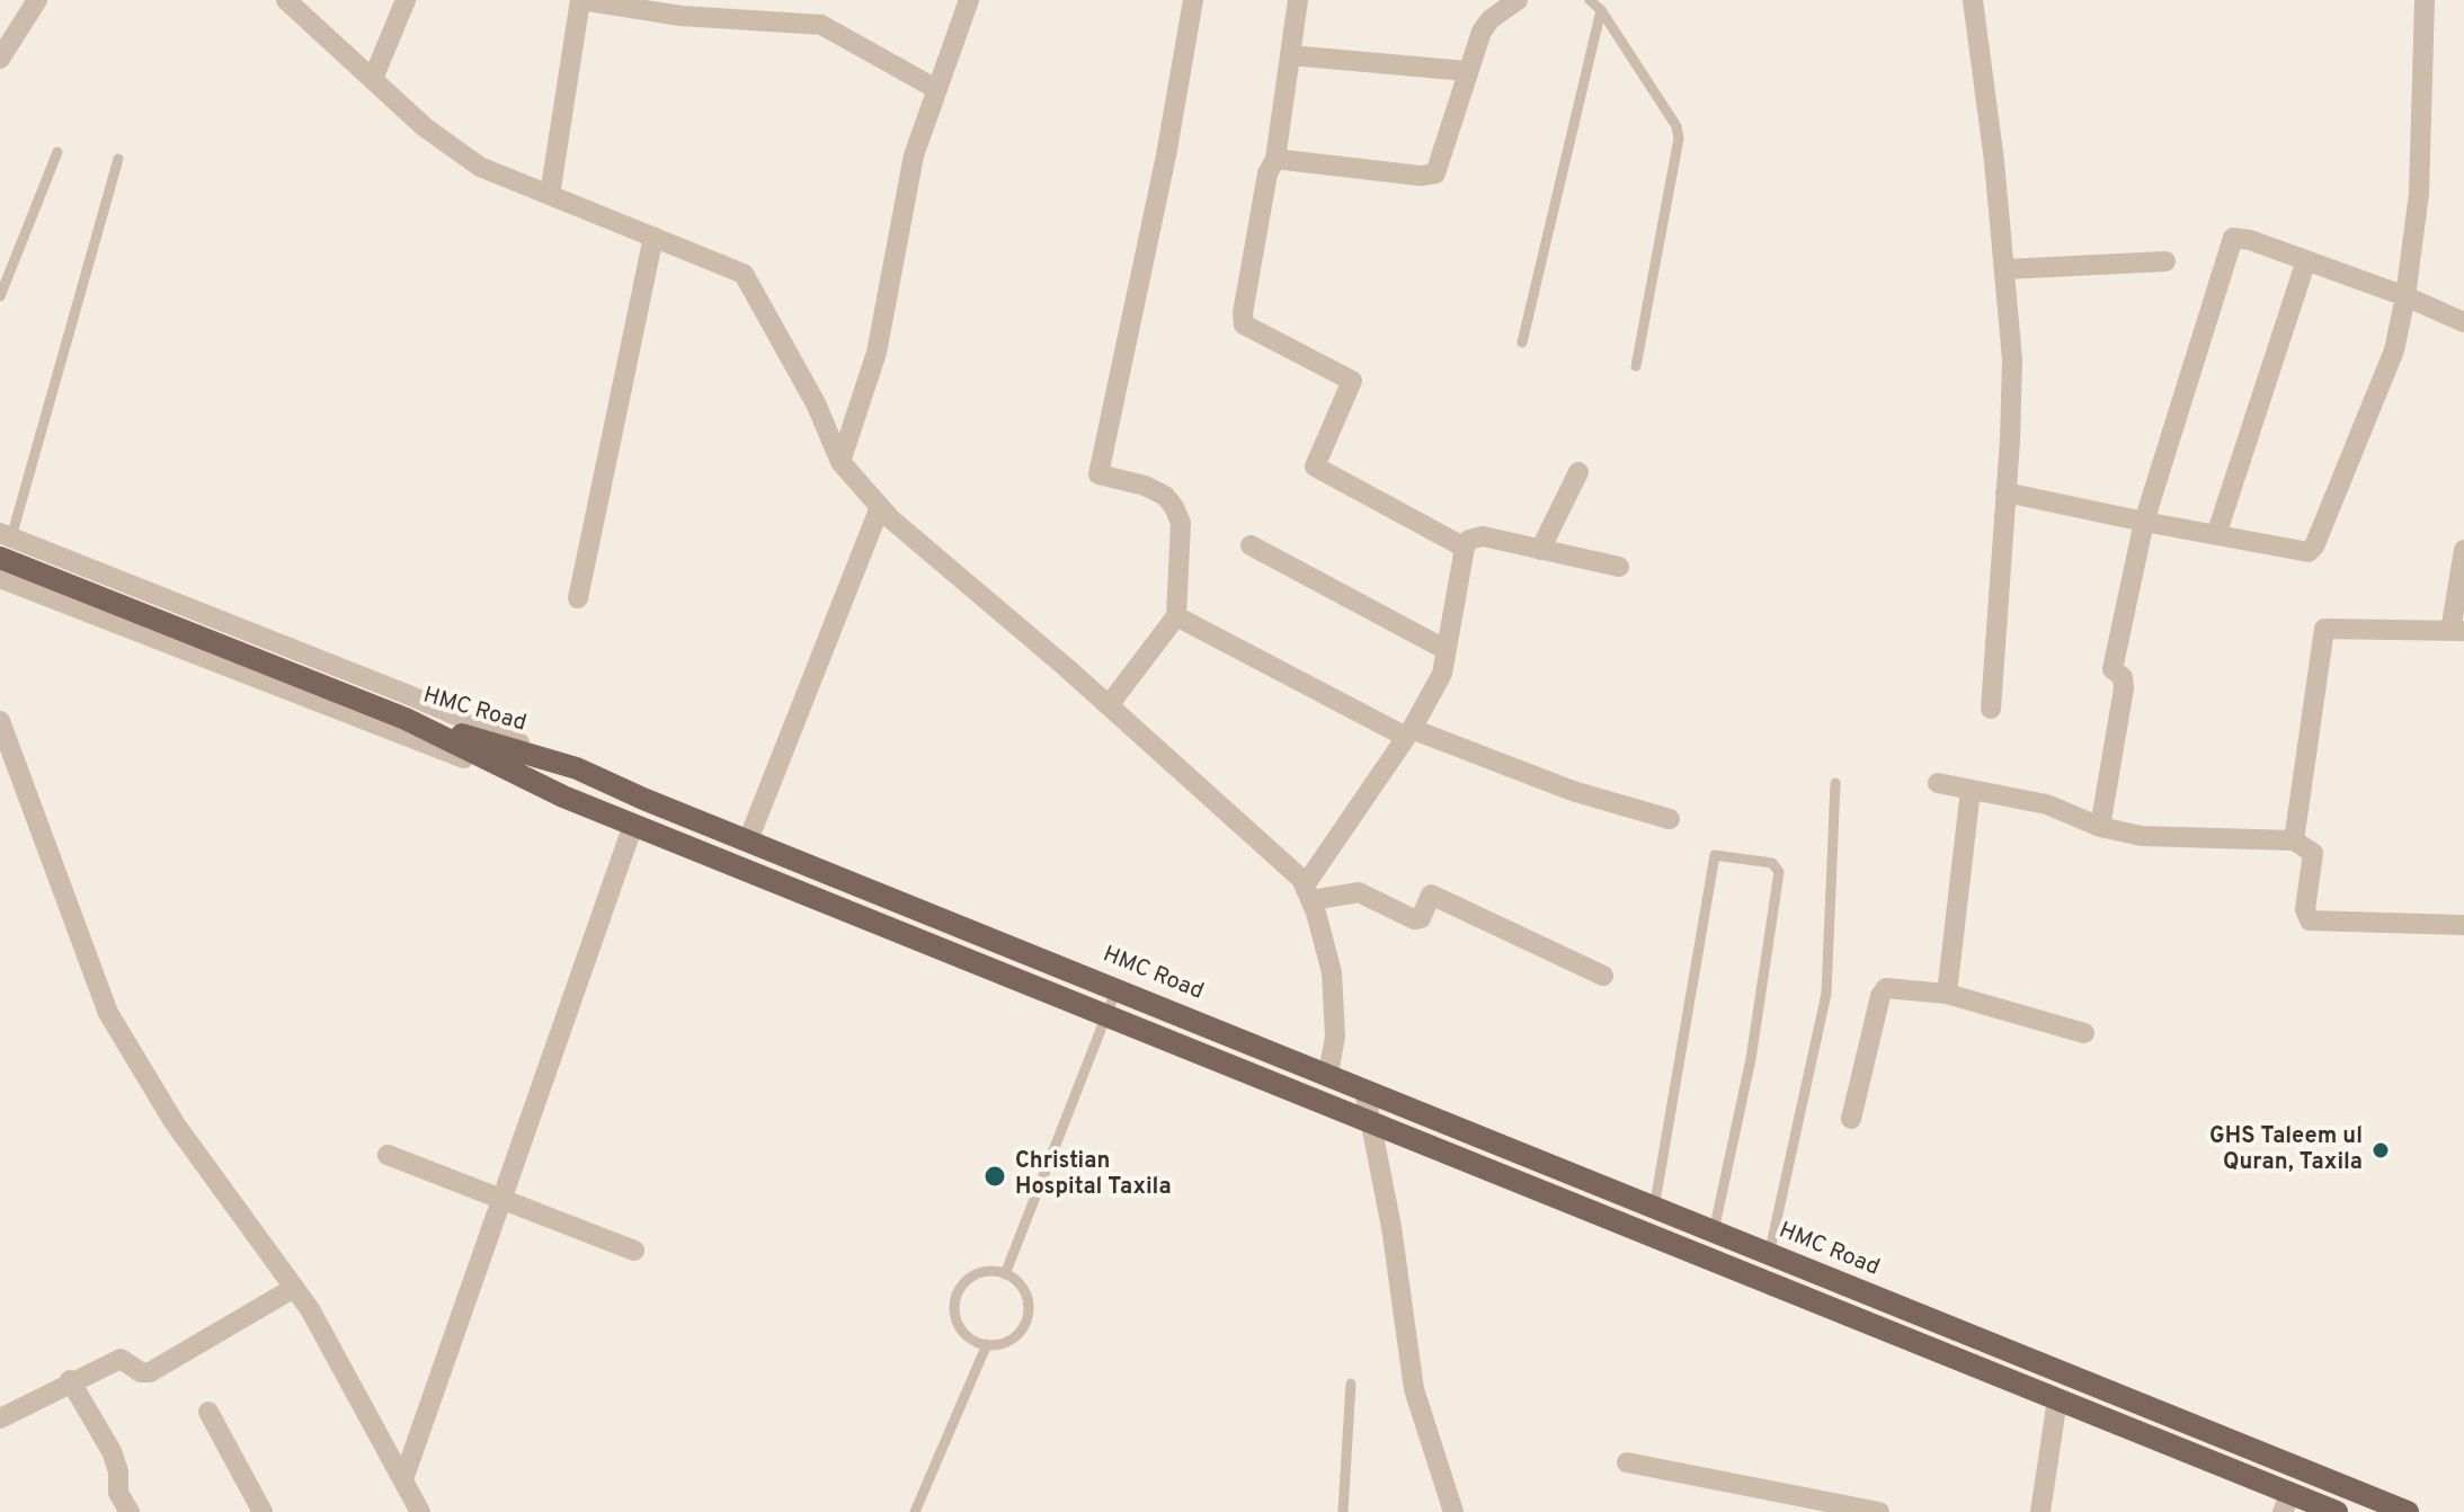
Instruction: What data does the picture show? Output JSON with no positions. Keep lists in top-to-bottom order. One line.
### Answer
{"streets":{"main road":["HMC Road"]},"places":["GHS Taleem ul Quran, Taxila","Christian Hospital Taxila"]}
